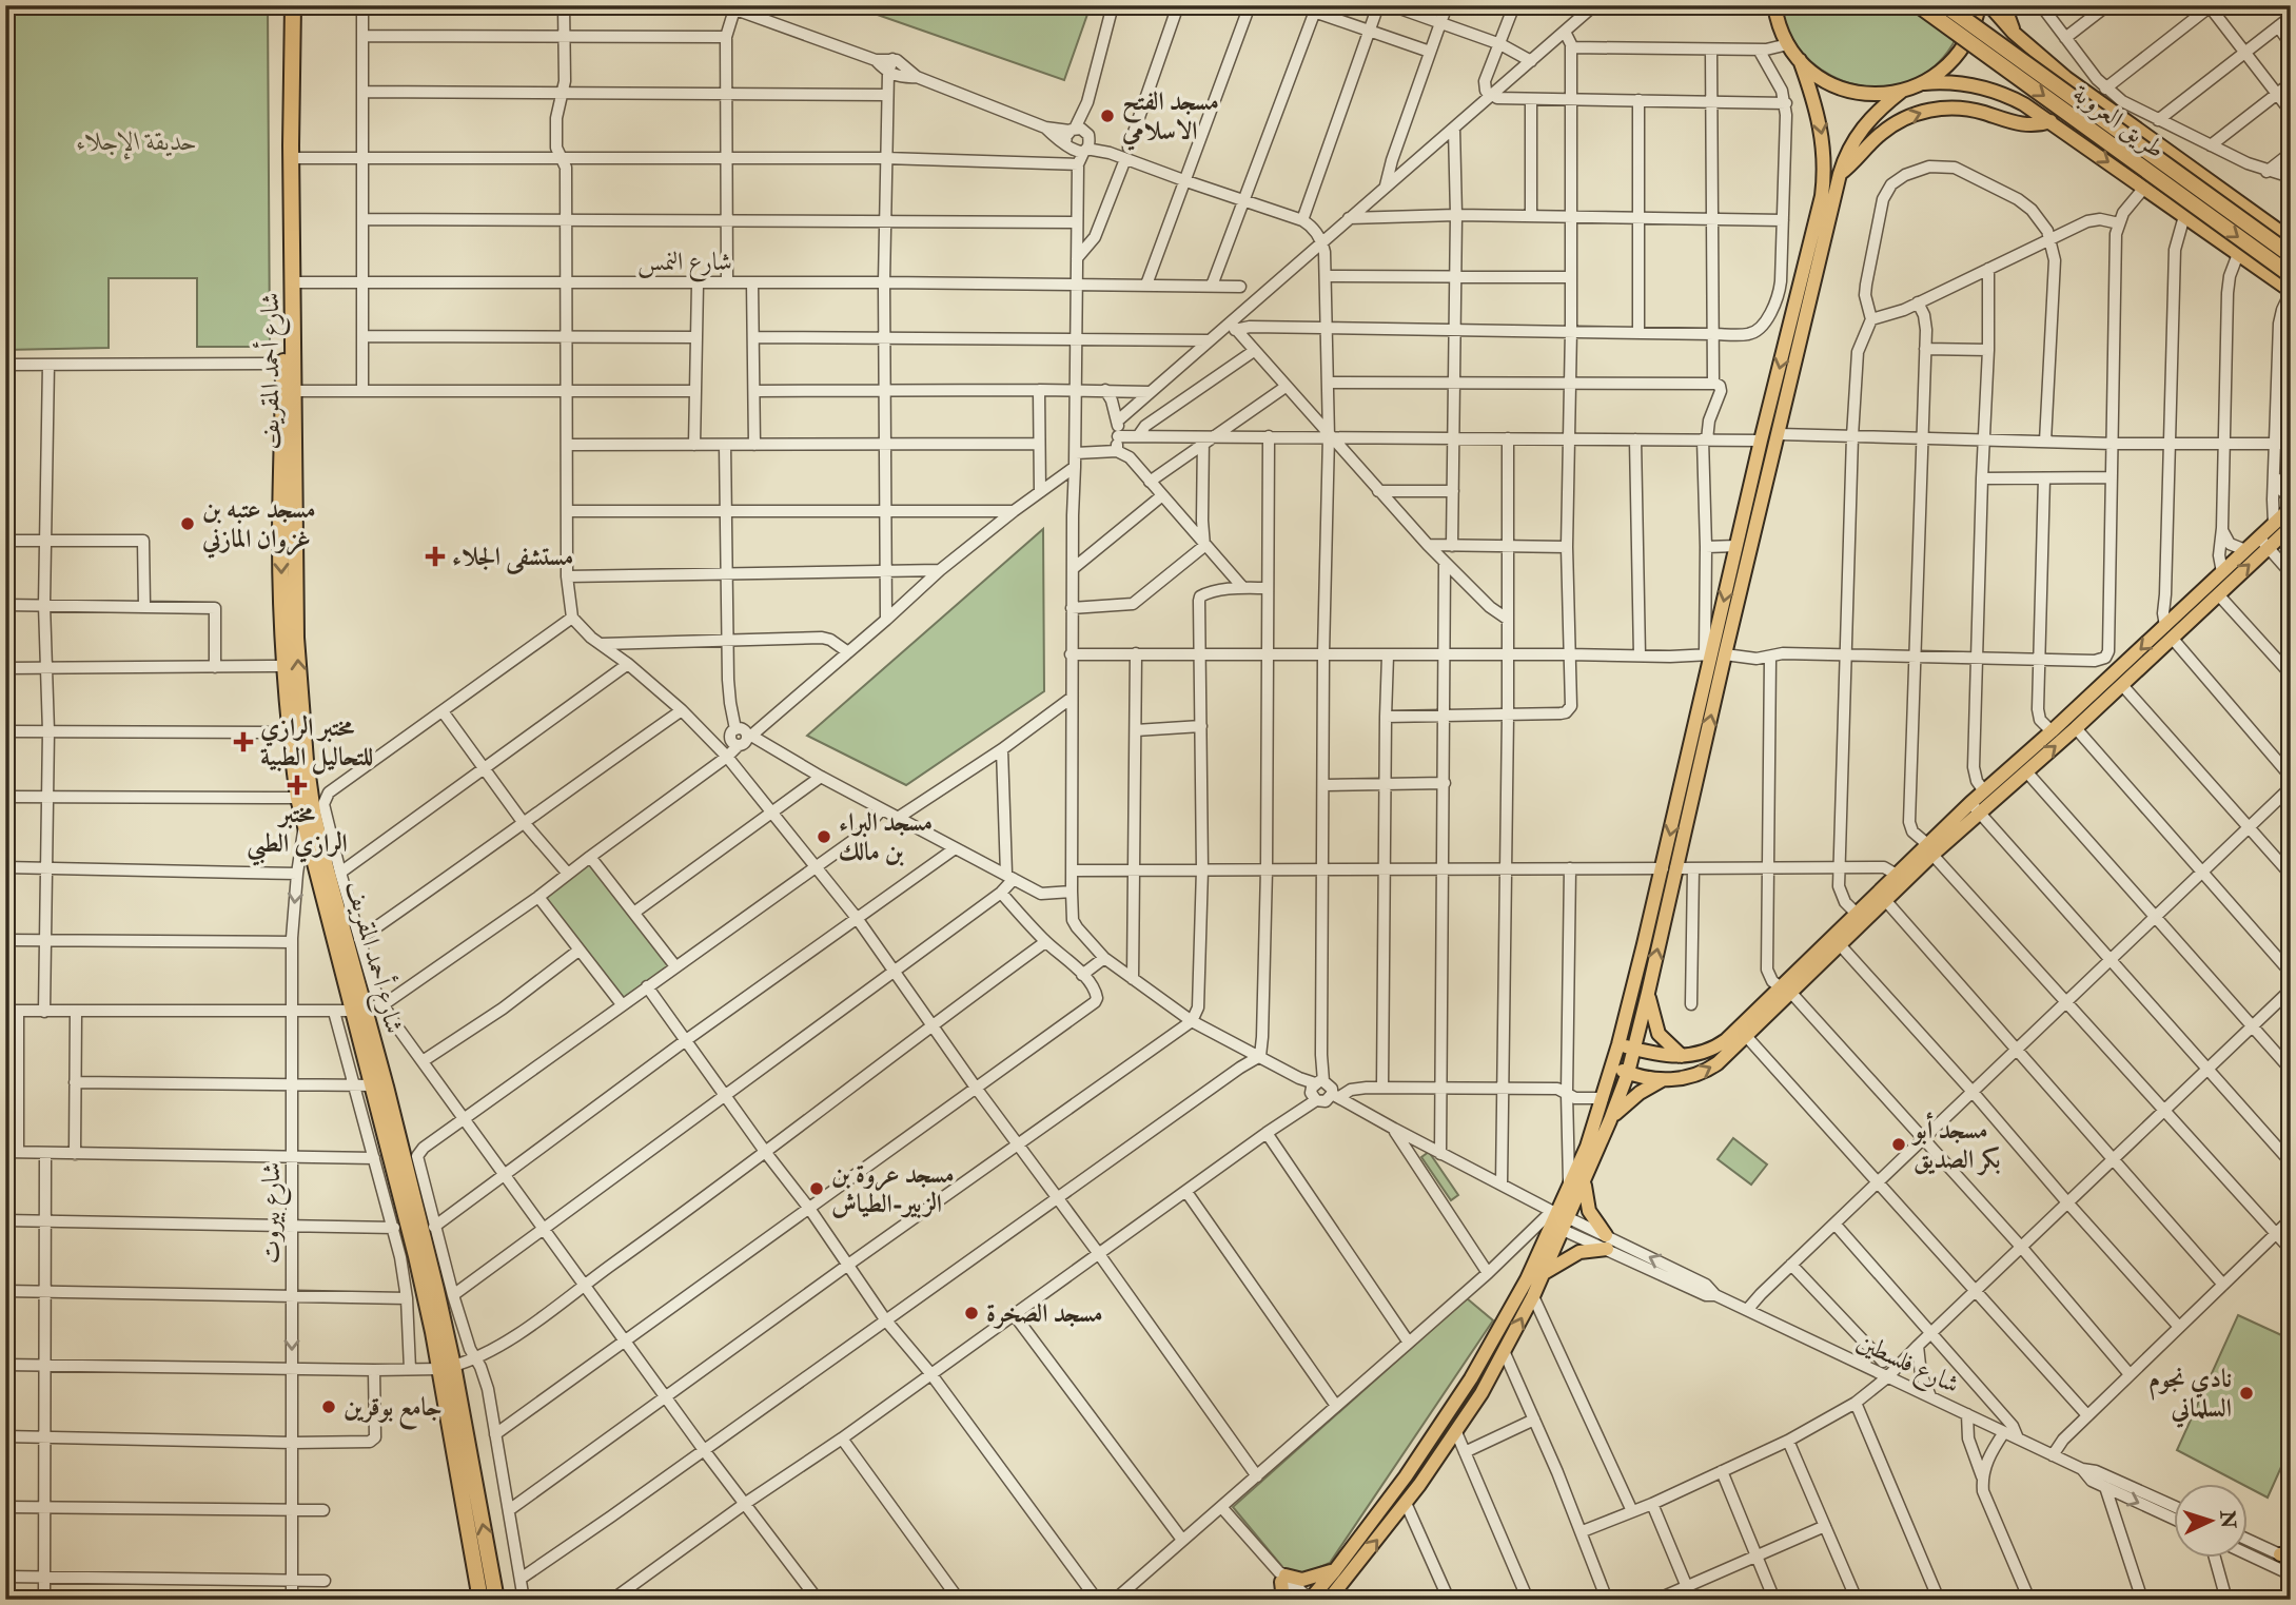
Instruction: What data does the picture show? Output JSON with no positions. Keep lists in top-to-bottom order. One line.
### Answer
{"streets":{"highway":["طريق العروبة","شارع أحمد المقريف"],"street":["شارع النمس","شارع بيروت","شارع فلسطين"]},"crossings":[["شارع النمس","شارع أحمد المقريف"],["شارع أحمد المقريف","شارع بيروت"]],"parks":["حديقة الإجلاء"],"places":{"other":["مسجد الفتح الاسلامي","مسجد عتبه بن غزوان المازني","مسجد البراء بن مالك","مسجد أبو بكر الصديق","مسجد عروة بن الزبير-الطياش","مسجد الصخرة","نادي نجوم السلماني","جامع بوقرين"],"health":["مستشفى الجلاء","مختبر الرازي للتحاليل الطبية","مختبر الرازي الطبي"]},"north":"right"}
